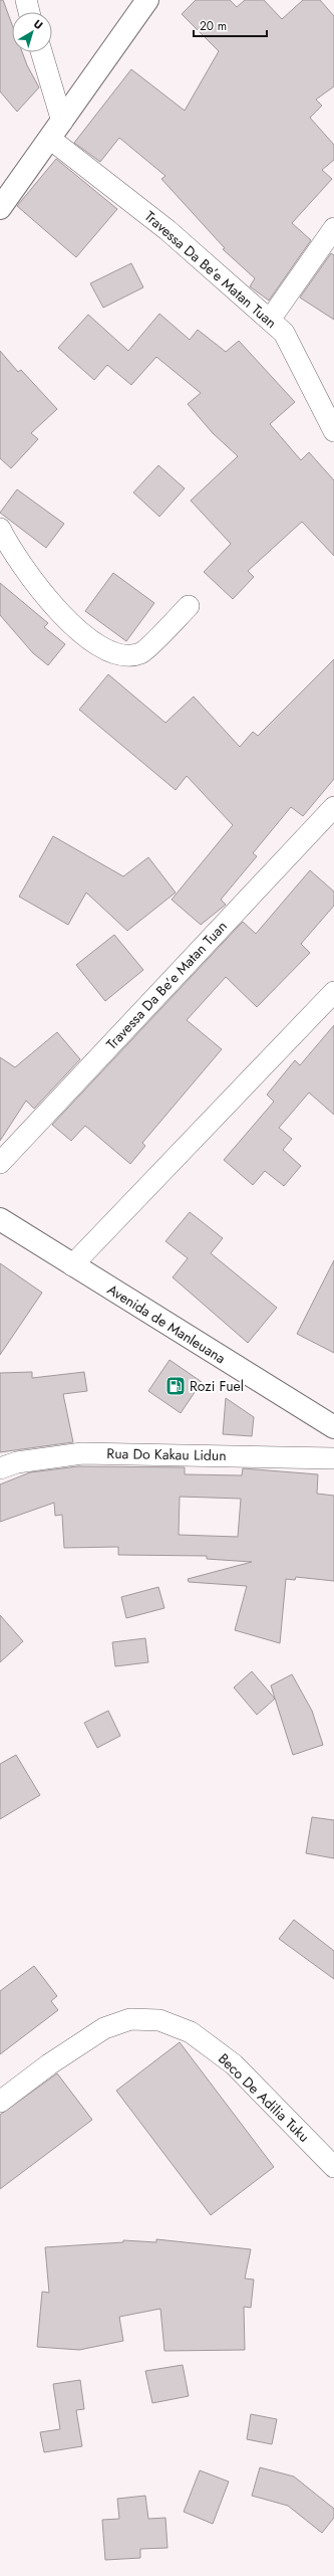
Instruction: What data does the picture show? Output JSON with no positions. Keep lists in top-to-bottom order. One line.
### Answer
{"streets":{"main road":["Avenida de Manleuana"],"street":["Travessa Da Be’e Matan Tuan","Rua Do Kakau Lidun","Beco De Adilia Tuku"]},"places":{"fuel station":["Rozi Fuel"]},"scale_bar":"20 m","north":"top right"}
